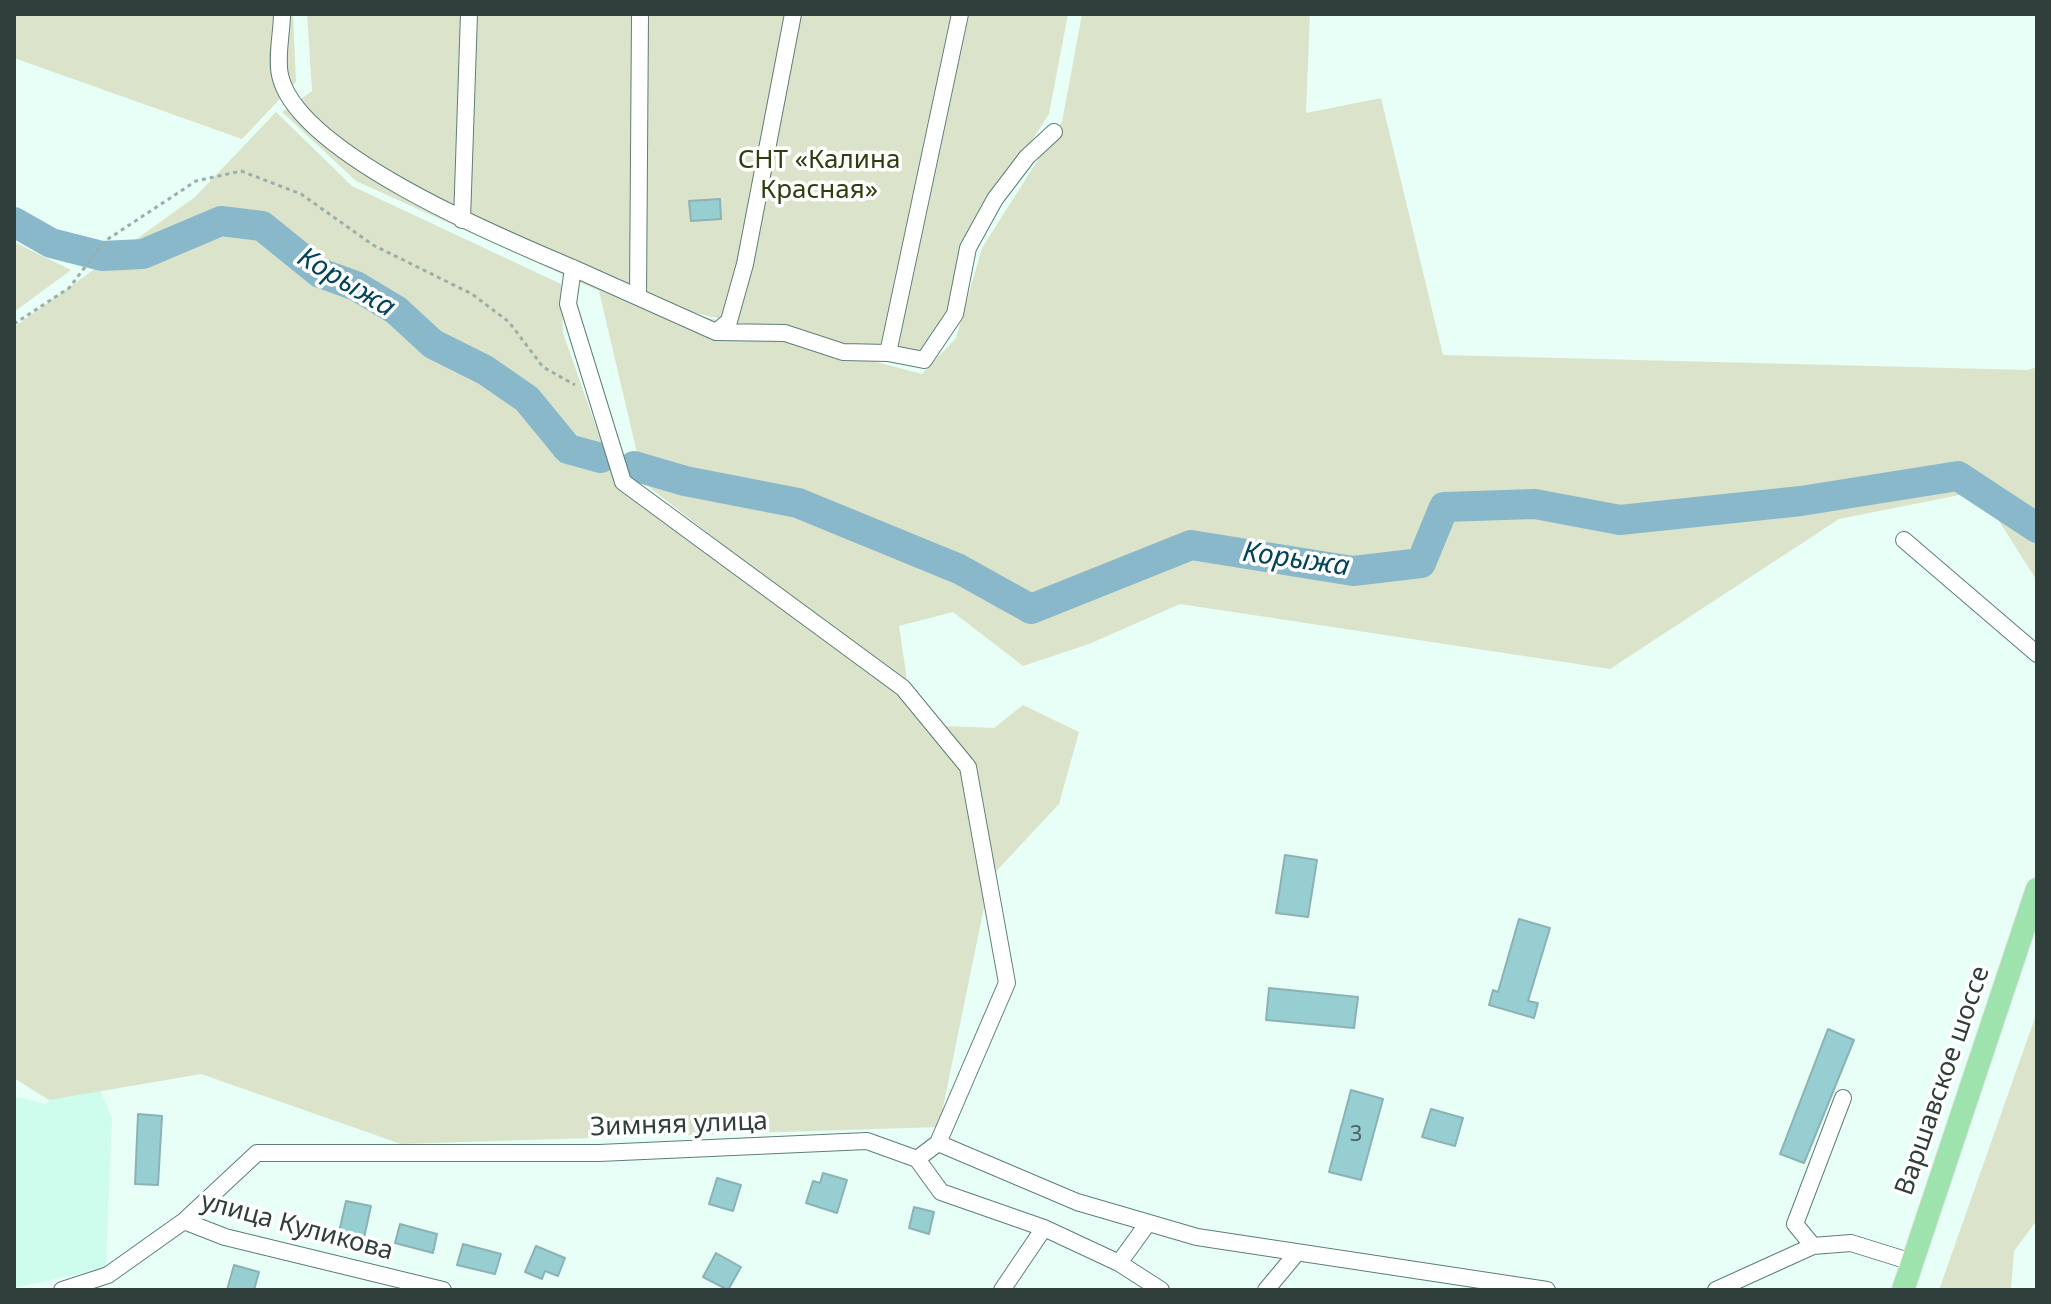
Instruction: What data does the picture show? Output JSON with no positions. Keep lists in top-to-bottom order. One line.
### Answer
{"streets":{"main road":["Варшавское шоссе"],"street":["Зимняя улица","улица Куликова"]},"crossings":[["Зимняя улица","улица Куликова"]],"water":["Корыжа"],"parks":["СНТ «Калина Красная»"],"house_numbers":["3"]}
